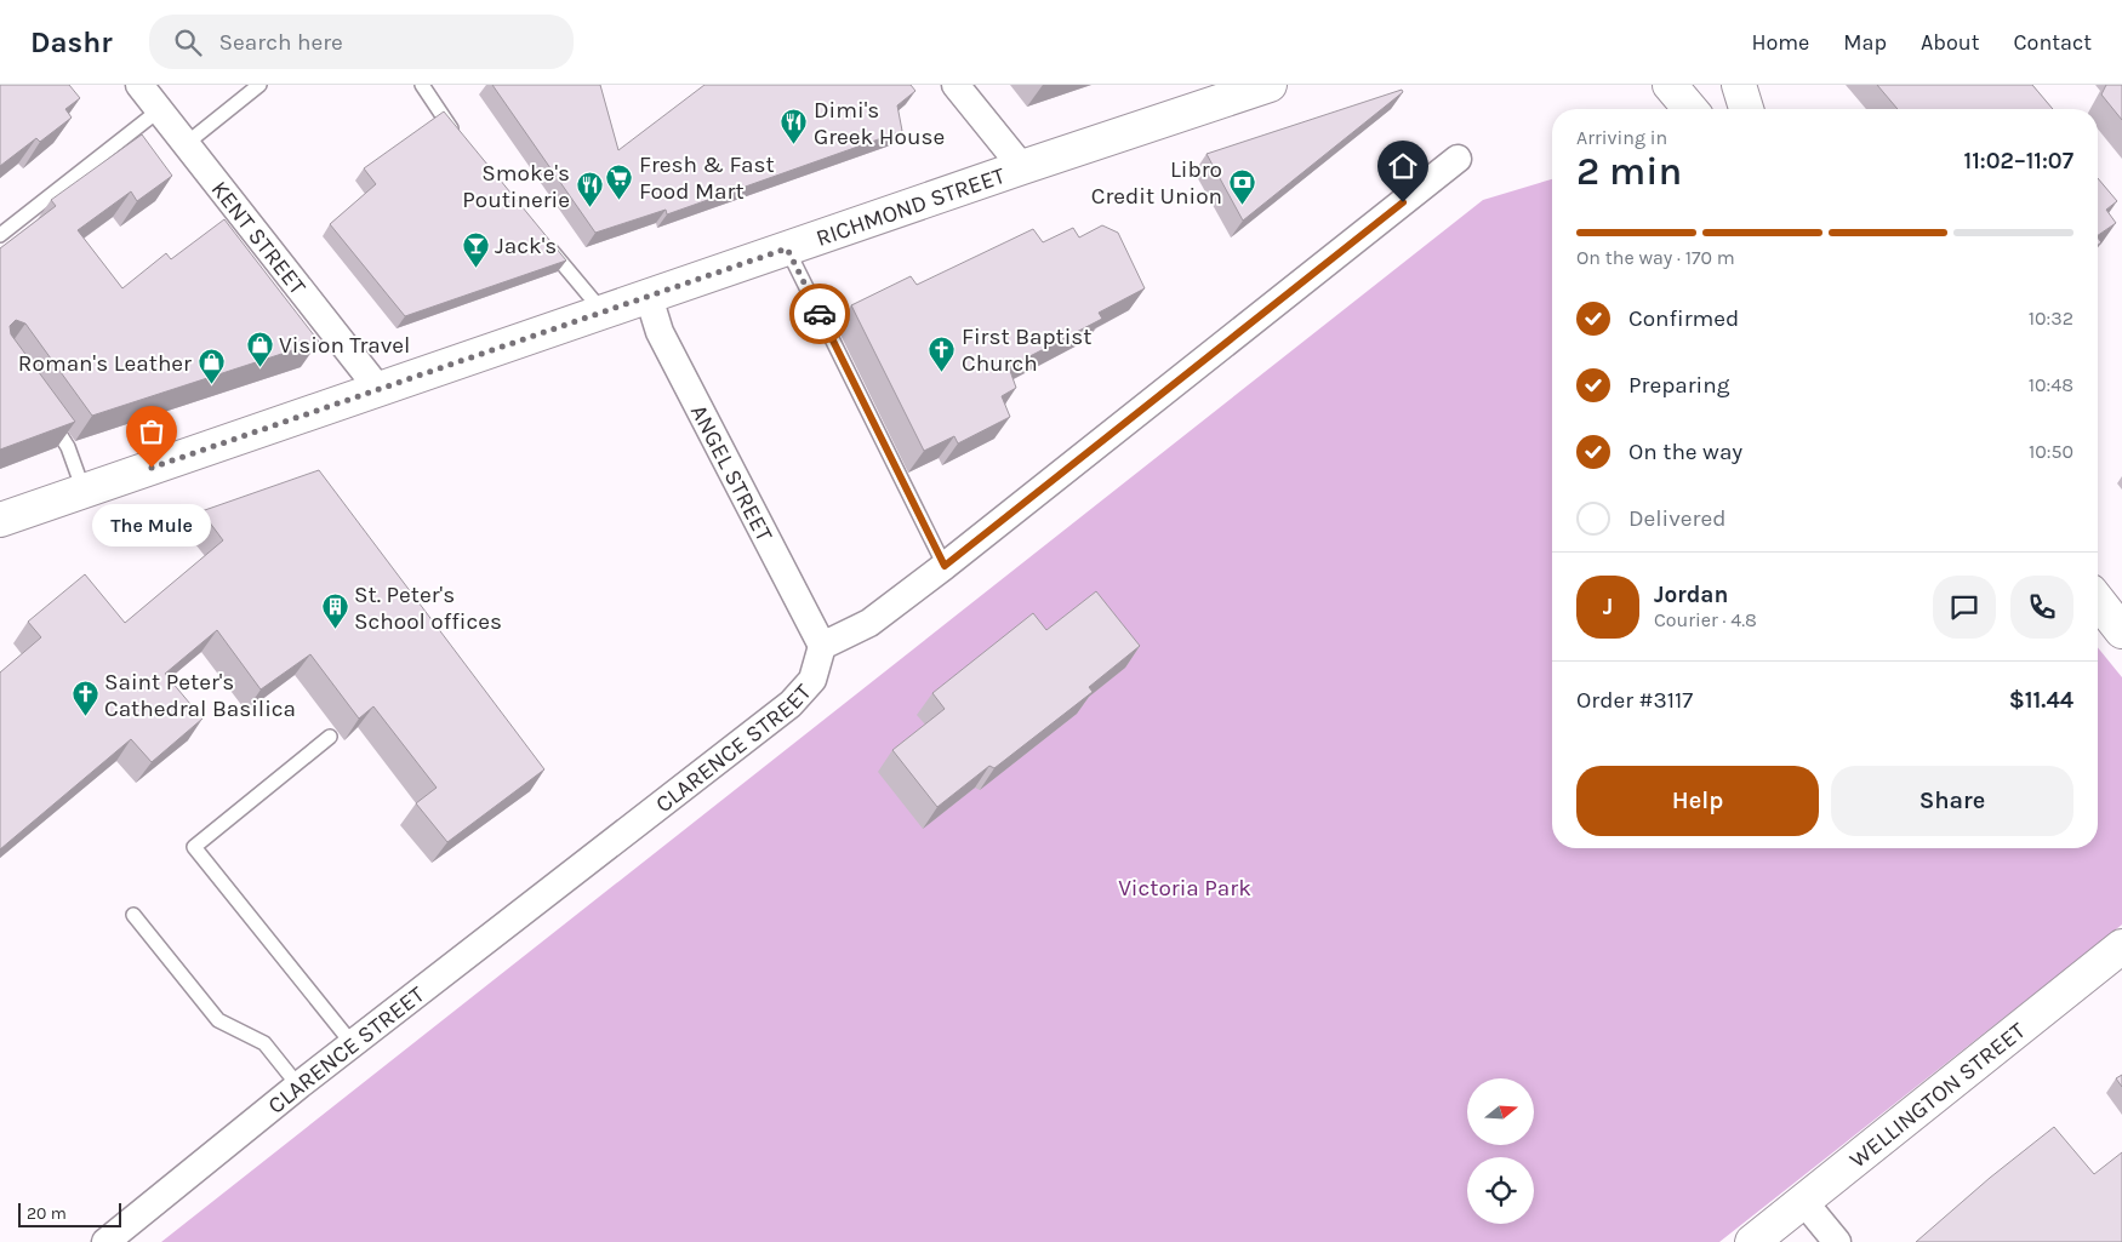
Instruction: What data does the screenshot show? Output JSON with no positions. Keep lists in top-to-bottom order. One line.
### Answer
{"streets":{"main road":["RICHMOND STREET","WELLINGTON STREET"],"street":["KENT STREET","ANGEL STREET","CLARENCE STREET"]},"crossings":[["RICHMOND STREET","KENT STREET"],["RICHMOND STREET","ANGEL STREET"],["ANGEL STREET","CLARENCE STREET"]],"parks":["Victoria Park"],"places":{"restaurant":["Dimi's Greek House","Smoke's Poutinerie"],"supermarket":["Fresh & Fast Food Mart"],"bank":["Libro Credit Union"],"bar":["Jack's"],"shop":["Vision Travel","Roman's Leather"],"church":["First Baptist Church","Saint Peter's Cathedral Basilica"],"other":["The Mule"],"building":["St. Peter's School offices"]},"scale_bar":"20 m","north":"right","page":{"header":"Dashr","search":"Search here","nav":["Home","Map","About","Contact"],"heading":["2 min","Arriving in","11:02–11:07"],"panel":["Jordan","Courier · 4.8","Order #3117","$11.44"],"bar":"On the way · 170 m","list":[["Confirmed","10:32"],["Preparing","10:48"],["On the way","10:50"],"Delivered"],"bubble":"The Mule","round":"J","buttons":["Help","Share"],"scale":"20 m"}}
